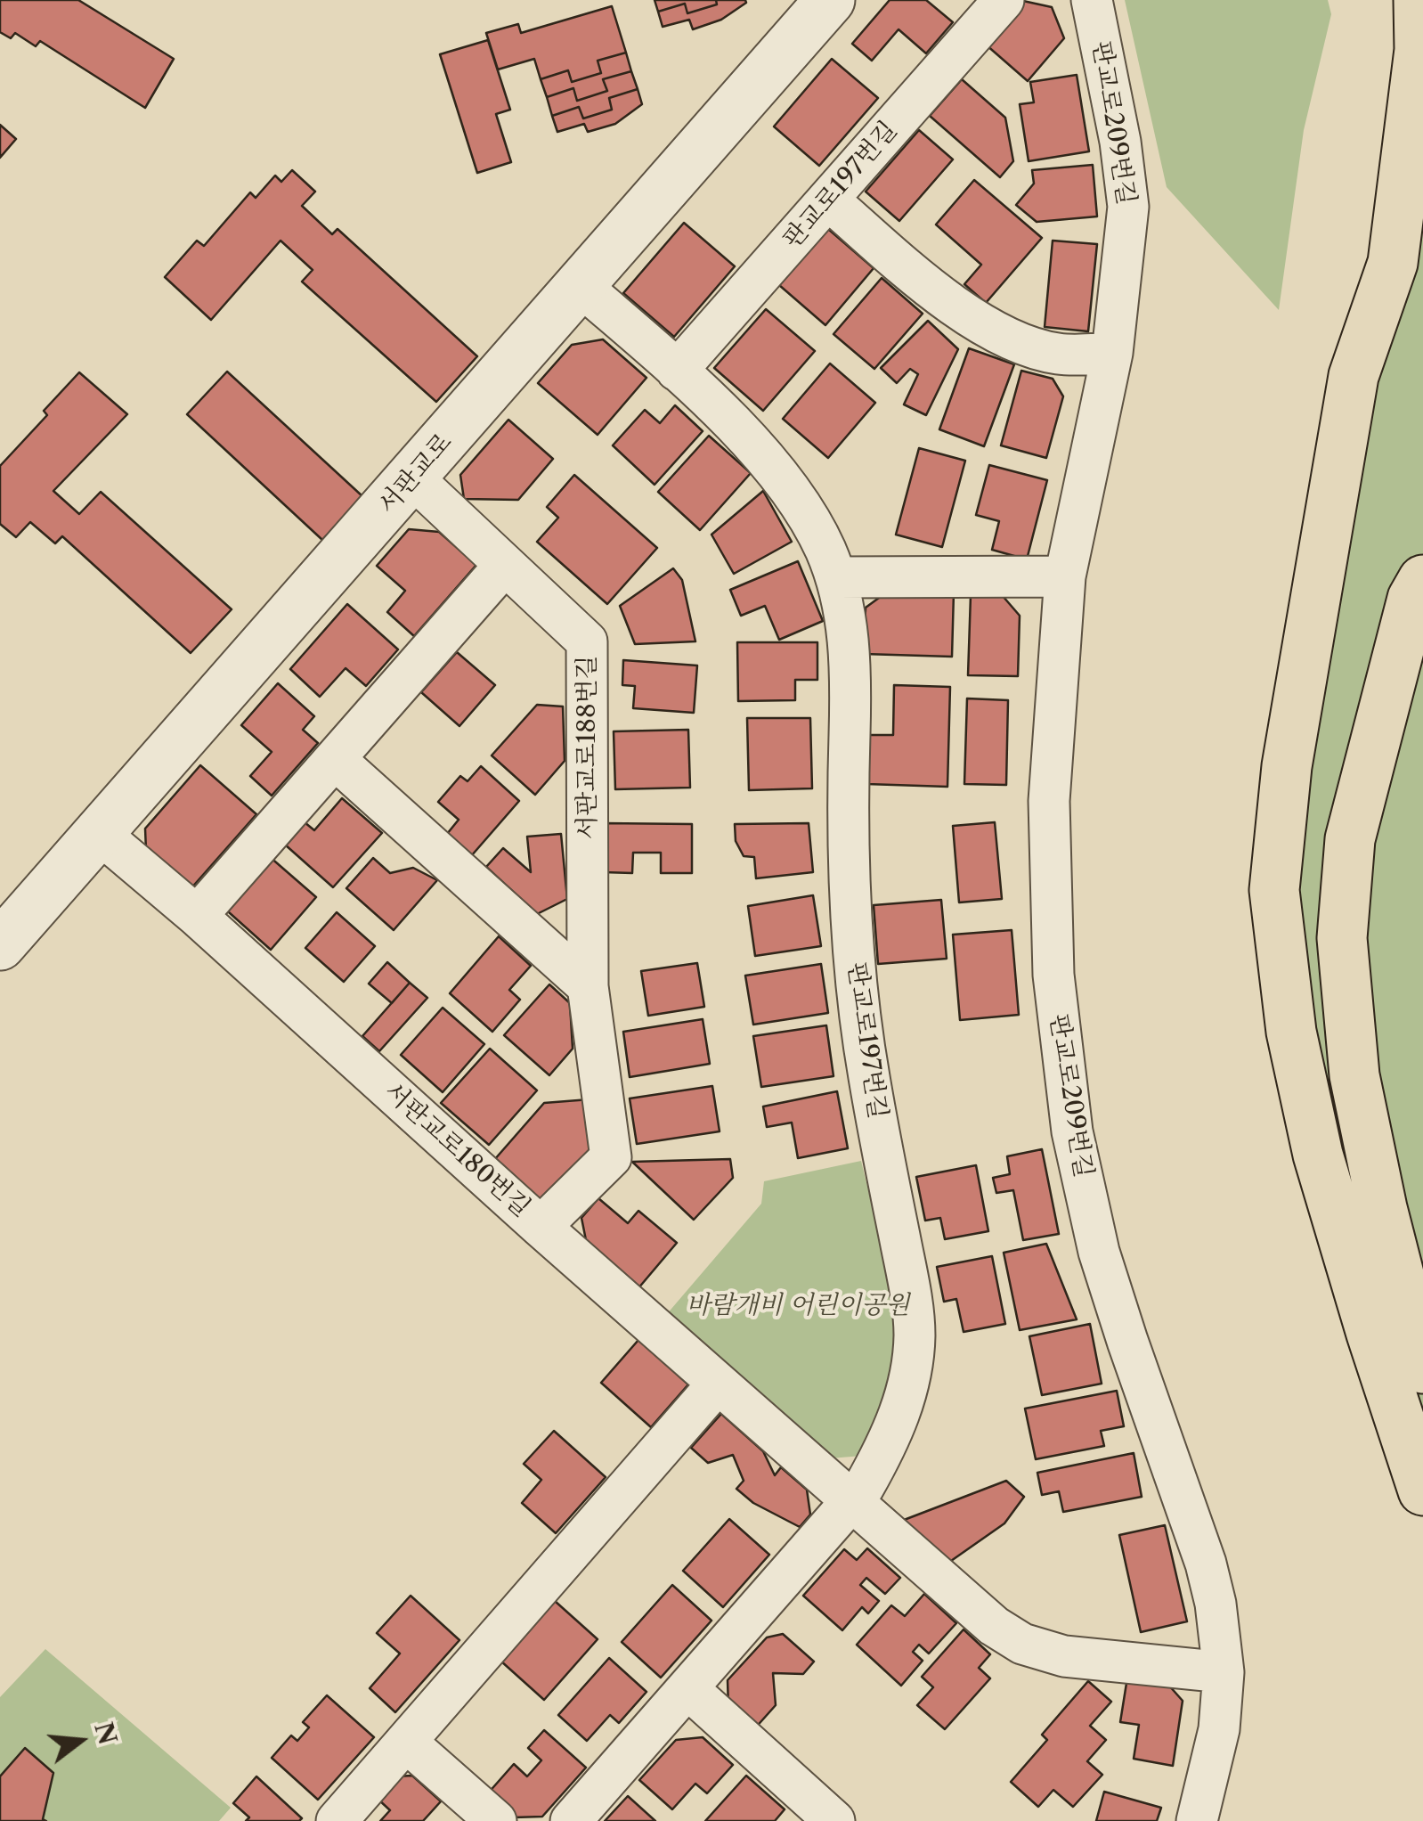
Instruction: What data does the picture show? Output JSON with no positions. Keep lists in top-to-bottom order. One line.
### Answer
{"streets":{"street":["판교로209번길","판교로197번길","서판교로","서판교로188번길","서판교로180번길"]},"crossings":[["판교로209번길","서판교로180번길"],["판교로197번길","서판교로"],["판교로197번길","서판교로180번길"],["서판교로","서판교로188번길"],["서판교로","서판교로180번길"],["서판교로188번길","서판교로180번길"]],"parks":["바람개비 어린이공원"],"north":"right"}
